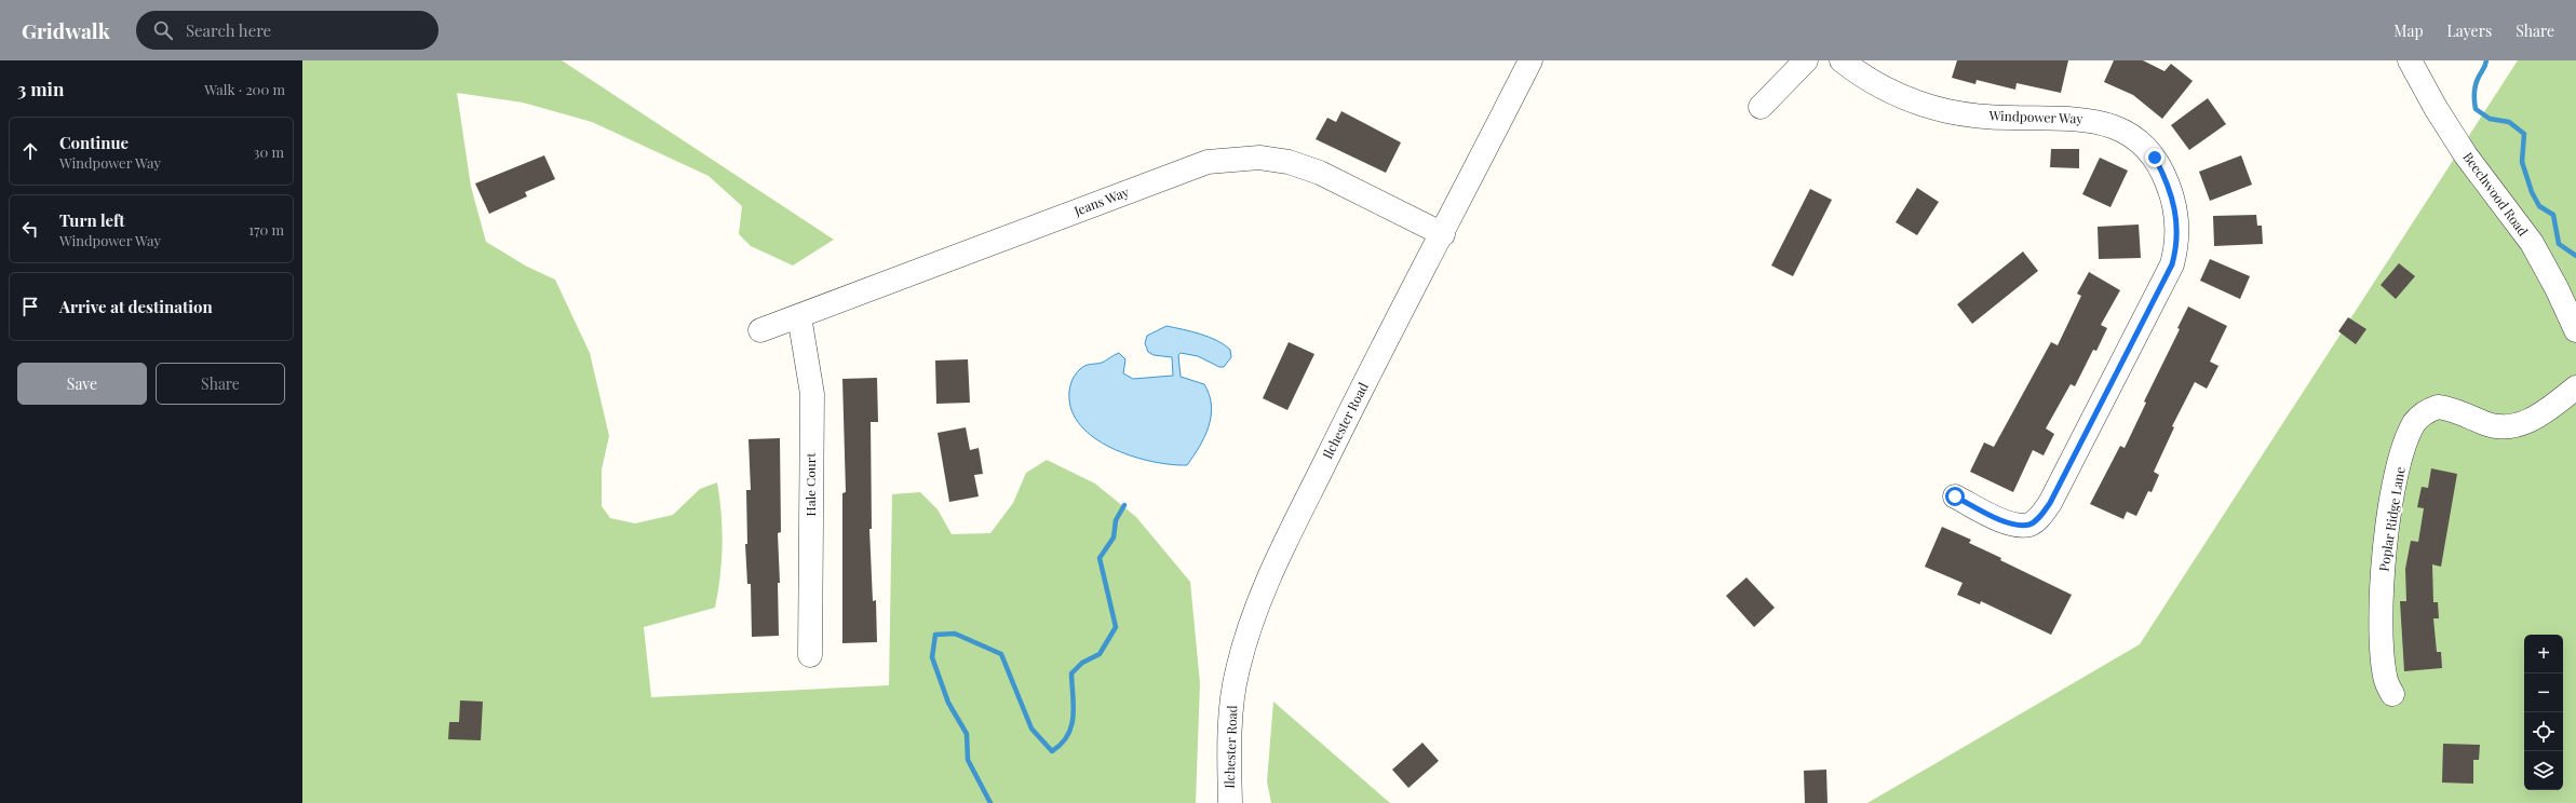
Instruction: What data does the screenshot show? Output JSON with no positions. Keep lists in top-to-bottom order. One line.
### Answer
{"streets":{"street":["Windpower Way","Beechwood Road","Jeans Way","Ilchester Road","Hale Court","Poplar Ridge Lane"]},"crossings":[["Jeans Way","Ilchester Road"],["Jeans Way","Hale Court"]],"page":{"header":"Gridwalk","search":"Search here","nav":["Map","Layers","Share"],"heading":["3 min","Walk · 200 m"],"list":[["Continue","Windpower Way","30 m"],["Turn left","Windpower Way","170 m"],"Arrive at destination"],"buttons":["Save","Share"],"map_buttons":["+","−"]}}
